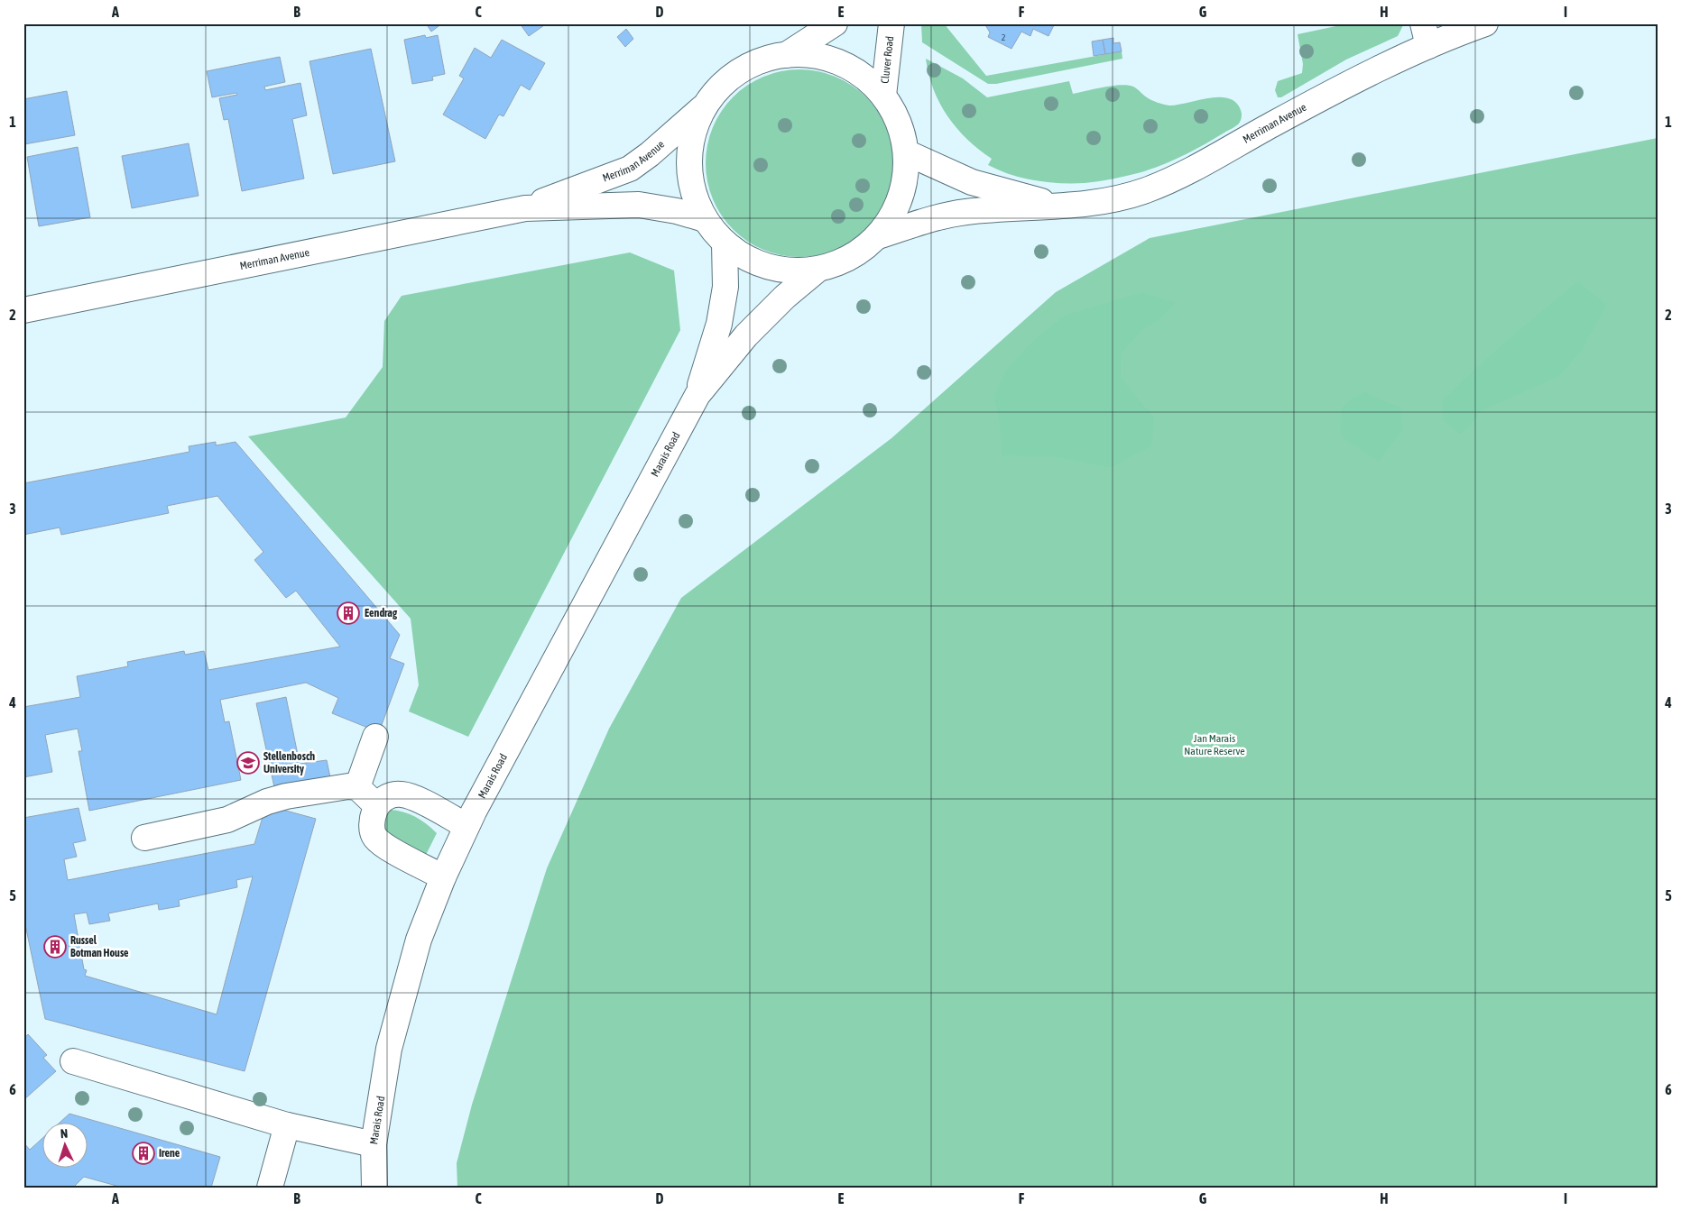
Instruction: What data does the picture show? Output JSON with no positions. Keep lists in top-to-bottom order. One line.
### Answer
{"streets":{"street":["Cluver Road","Merriman Avenue","Marais Road"]},"parks":["Jan Marais Nature Reserve"],"places":{"building":["Eendrag","Russel Botman House","Irene"],"school or university":["Stellenbosch University"]},"house_numbers":["2"],"north":"top","grid":{"columns":["A","B","C","D","E","F","G","H","I"],"rows":["1","2","3","4","5","6"]}}
